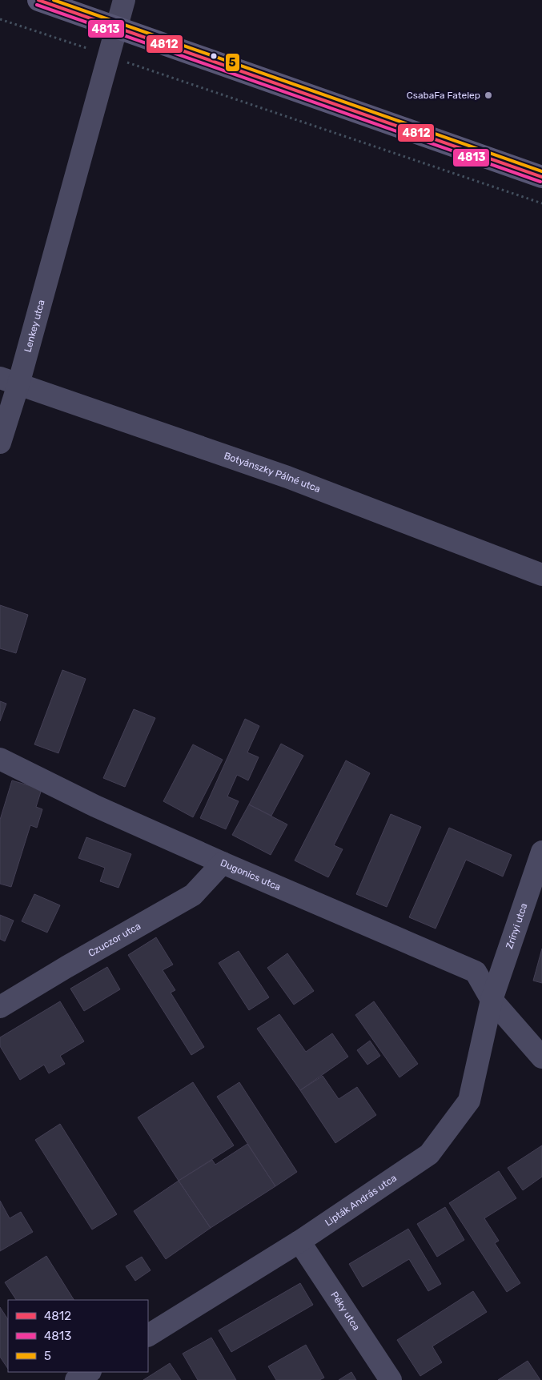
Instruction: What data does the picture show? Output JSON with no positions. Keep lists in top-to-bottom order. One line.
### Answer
{"streets":{"street":["Lenkey utca","Botyánszky Pálné utca","Dugonics utca","Zrínyi utca","Czuczor utca","Lipták András utca","Péky utca"]},"crossings":[["Lenkey utca","Botyánszky Pálné utca"],["Dugonics utca","Zrínyi utca"],["Dugonics utca","Czuczor utca"],["Dugonics utca","Lipták András utca"],["Zrínyi utca","Lipták András utca"],["Lipták András utca","Péky utca"]],"places":["CsabaFa Fatelep"],"lines":["transit line 4812","transit line 5","transit line 4813"],"legend":["4812","4813","5"]}
